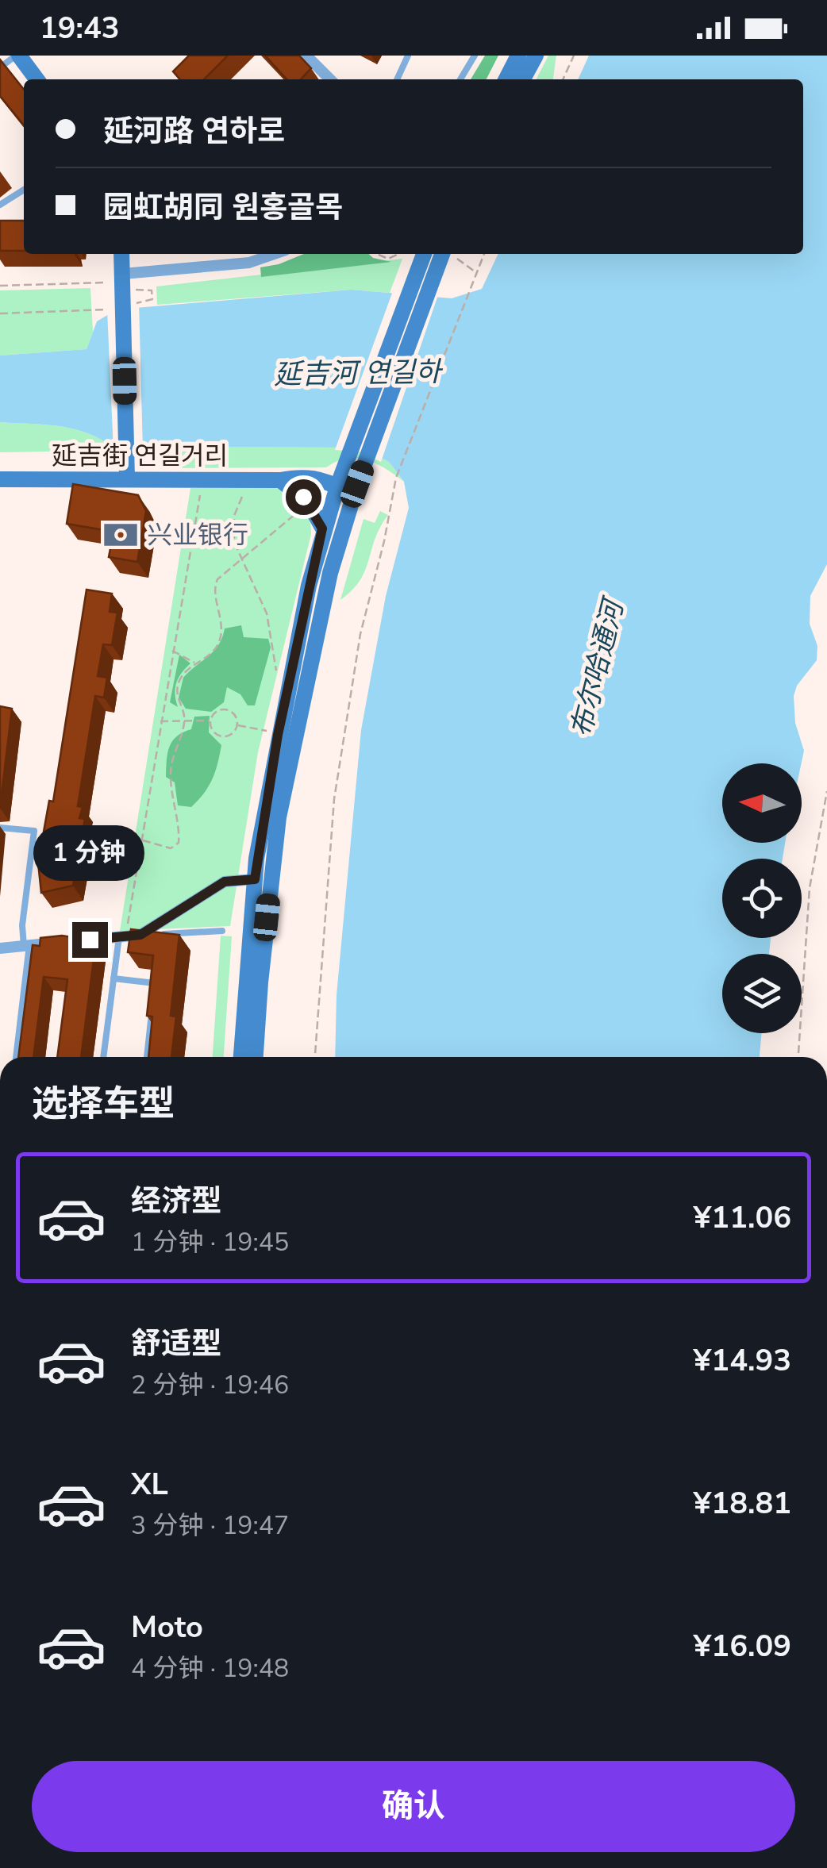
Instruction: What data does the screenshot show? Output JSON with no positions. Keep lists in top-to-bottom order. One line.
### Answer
{"streets":{"main road":["延吉街 연길거리"]},"water":["延吉河 연길하","布尔哈通河"],"places":{"bank":["兴业银行"]},"north":"left","page":{"status":"19:43","banner":["延河路 연하로","园虹胡同 원홍골목"],"bubble":"1 分钟","heading":"选择车型","list":[{"name":"经济型","note":"1 分钟 · 19:45","value":"¥11.06"},{"name":"舒适型","note":"2 分钟 · 19:46","value":"¥14.93"},{"name":"XL","note":"3 分钟 · 19:47","value":"¥18.81"},{"name":"Moto","note":"4 分钟 · 19:48","value":"¥16.09"}],"buttons":"确认"}}
